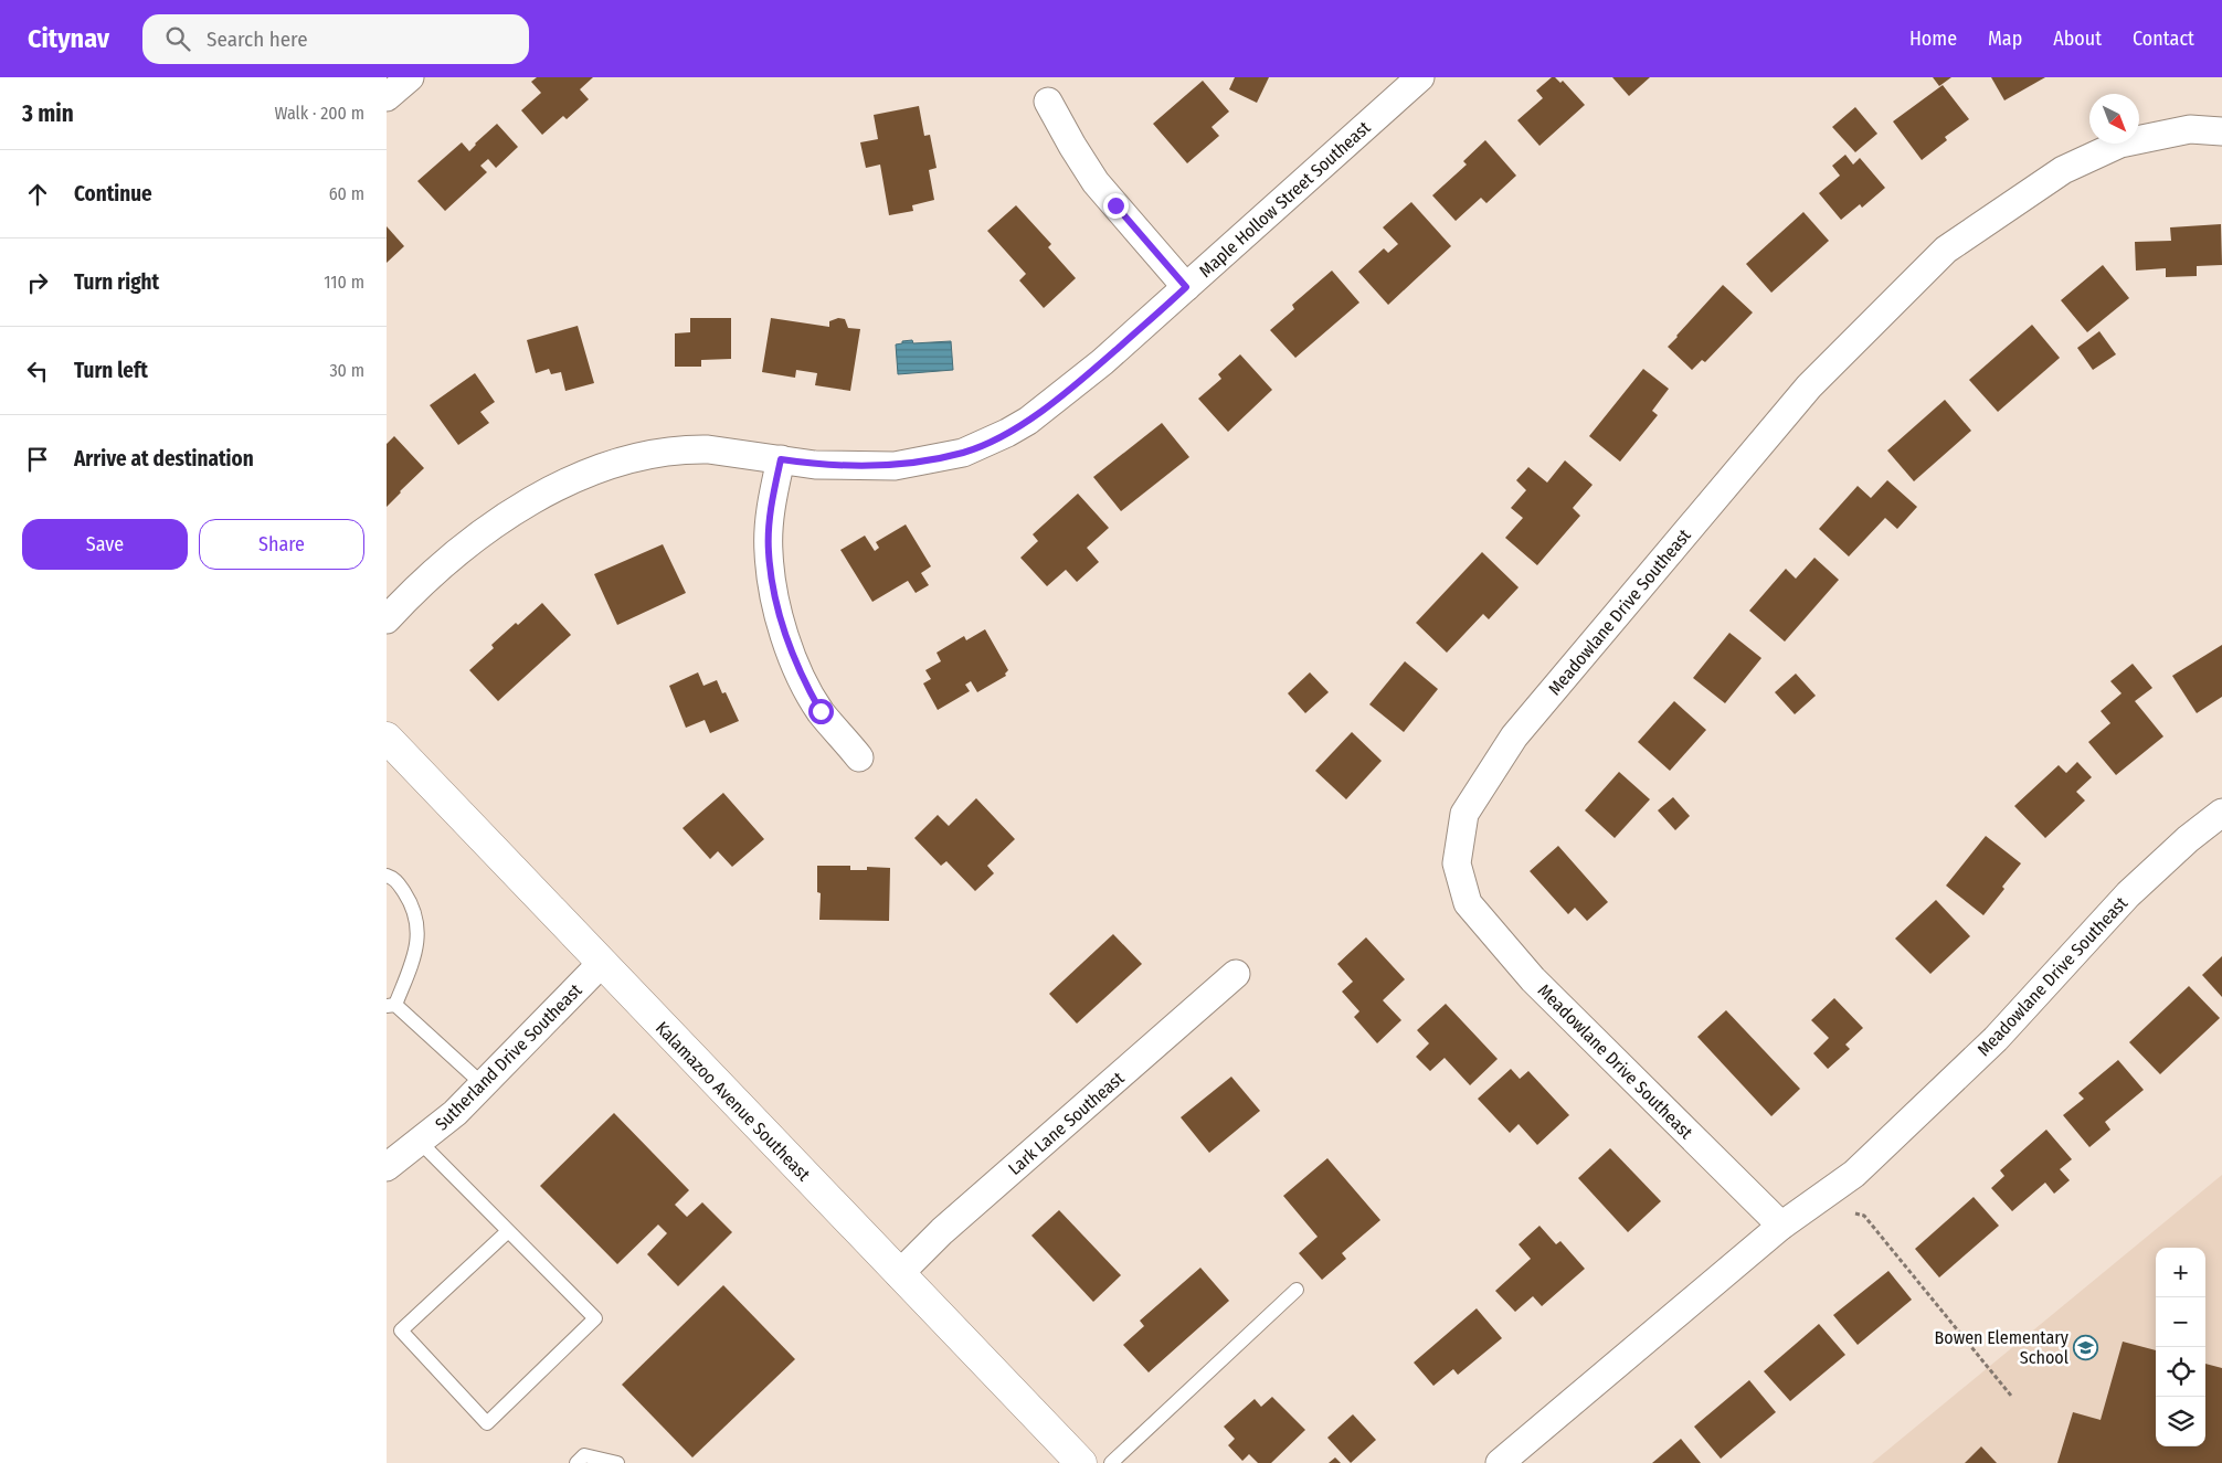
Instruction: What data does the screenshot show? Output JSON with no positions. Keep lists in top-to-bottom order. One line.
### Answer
{"streets":{"main road":["Kalamazoo Avenue Southeast"],"street":["Maple Hollow Street Southeast","Meadowlane Drive Southeast","Sutherland Drive Southeast","Lark Lane Southeast"]},"crossings":[["Sutherland Drive Southeast","Kalamazoo Avenue Southeast"],["Kalamazoo Avenue Southeast","Lark Lane Southeast"]],"places":{"school or university":["Bowen Elementary School"]},"north":"bottom right","page":{"header":"Citynav","search":"Search here","nav":["Home","Map","About","Contact"],"heading":["3 min","Walk · 200 m"],"list":[["Continue","60 m"],["Turn right","110 m"],["Turn left","30 m"],"Arrive at destination"],"buttons":["Save","Share"],"map_buttons":["+","−"]}}
